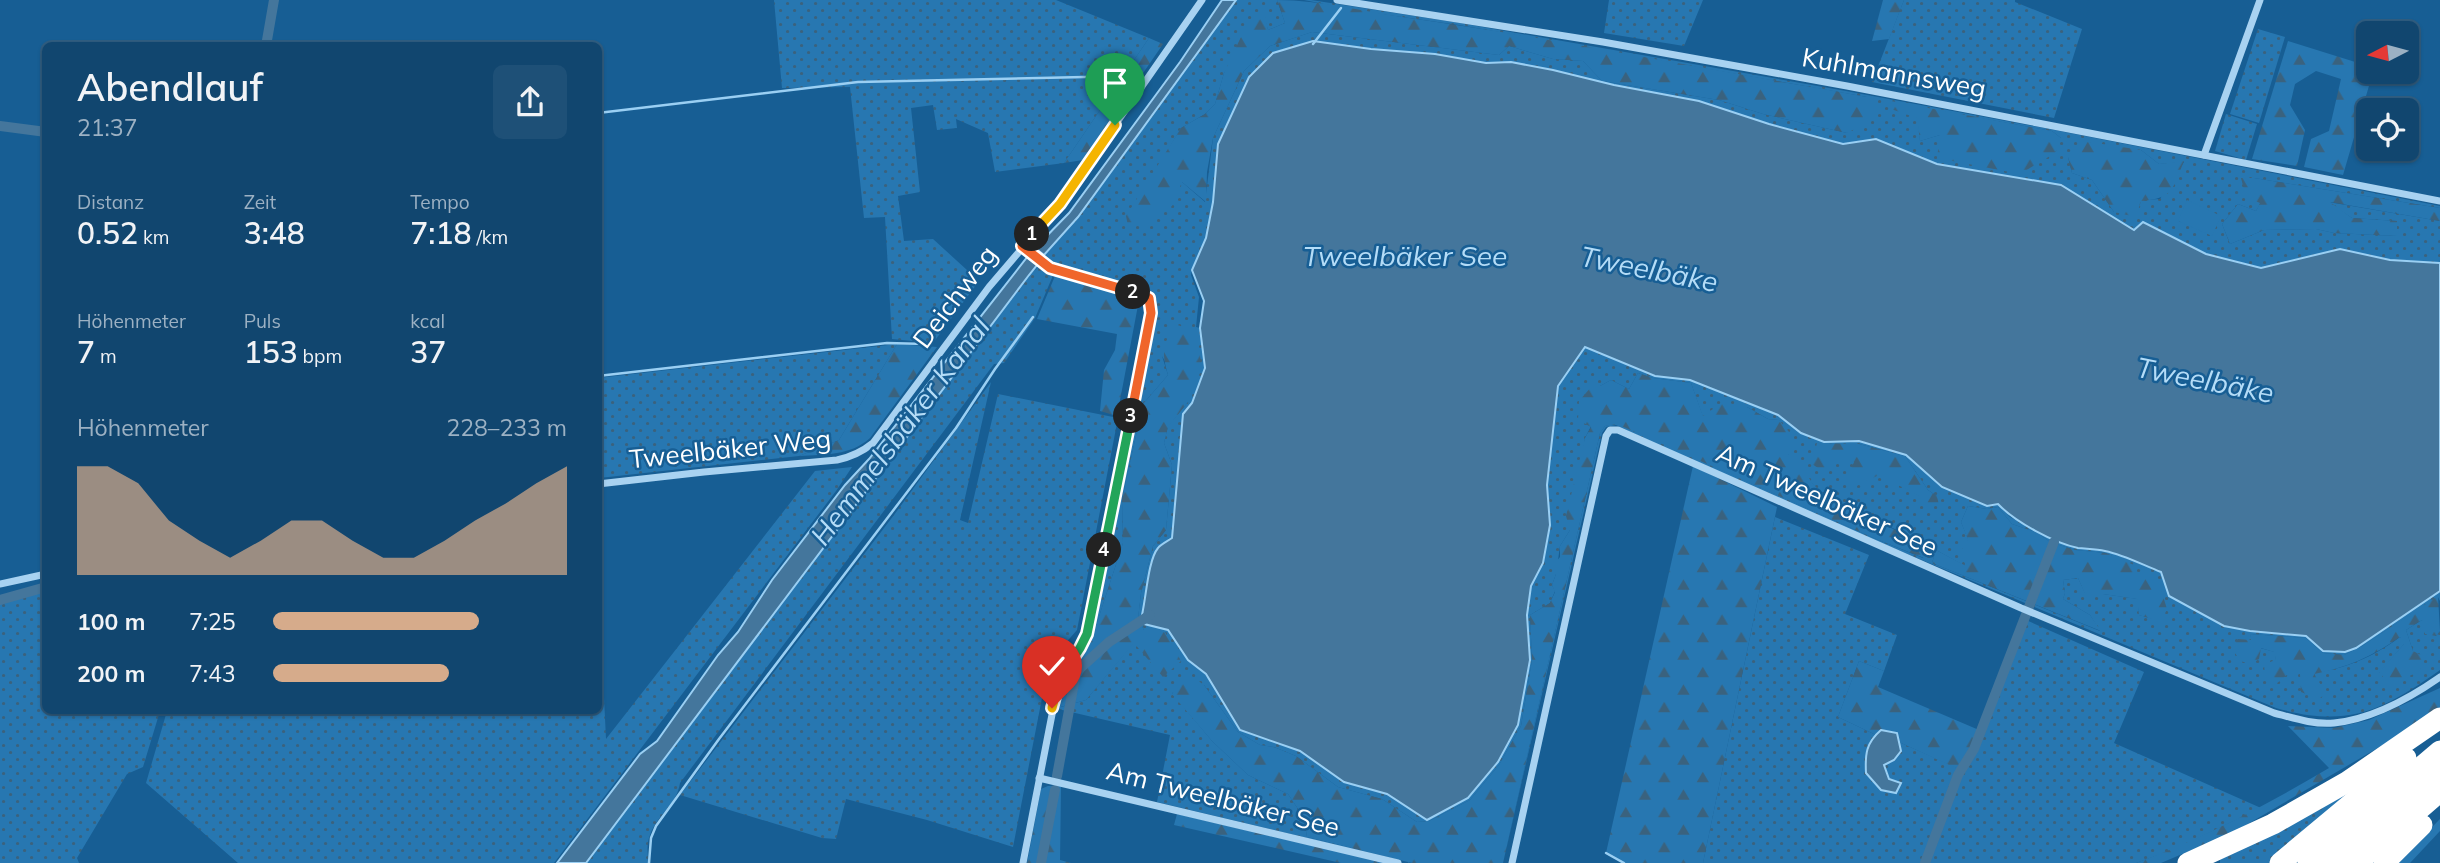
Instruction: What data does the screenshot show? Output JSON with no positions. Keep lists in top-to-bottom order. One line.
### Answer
{"streets":{"street":["Kuhlmannsweg","Deichweg","Tweelbäker Weg","Am Tweelbäker See"]},"crossings":[["Deichweg","Tweelbäker Weg"]],"water":["Tweelbäker See","Tweelbäke","Hemmelsbäker Kanal"],"north":"left","page":{"heading":["Abendlauf","21:37"],"stats":[["Distanz","0.52 km"],["Zeit","3:48"],["Tempo","7:18 /km"],["Höhenmeter","7 m"],["Puls","153 bpm"],["kcal","37"]],"pins":["1","2","3","4"],"chart":["Höhenmeter","228–233 m"],"list":[{"name":"100 m","note":"7:25"},{"name":"200 m","note":"7:43"}]}}
